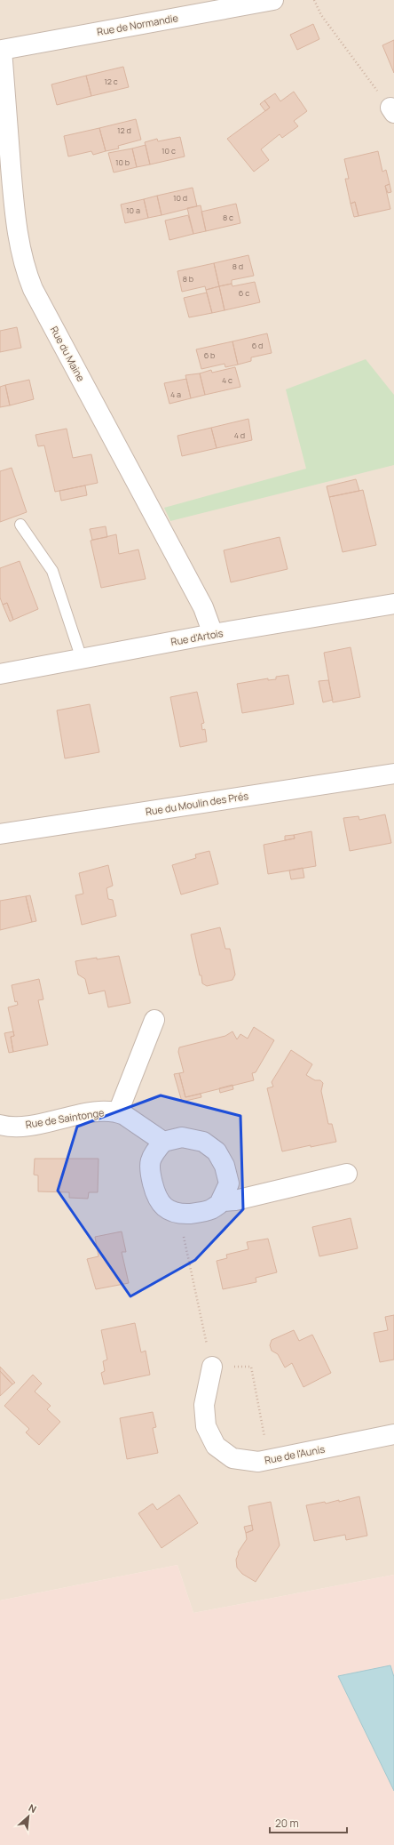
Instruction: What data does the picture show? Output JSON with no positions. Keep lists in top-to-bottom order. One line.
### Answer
{"streets":{"street":["Rue de Normandie","Rue du Maine","Rue d'Artois","Rue du Moulin des Prés","Rue de Saintonge","Rue de l'Aunis"]},"crossings":[["Rue de Normandie","Rue du Maine"],["Rue du Maine","Rue d'Artois"]],"house_numbers":["12 c","12 d","10 c","10 b","10 d","10 a","8 c","8 d","8 b","6 c","6 d","6 b","4 c","4 a","4 d"],"scale_bar":"20 m","north":"top right"}
